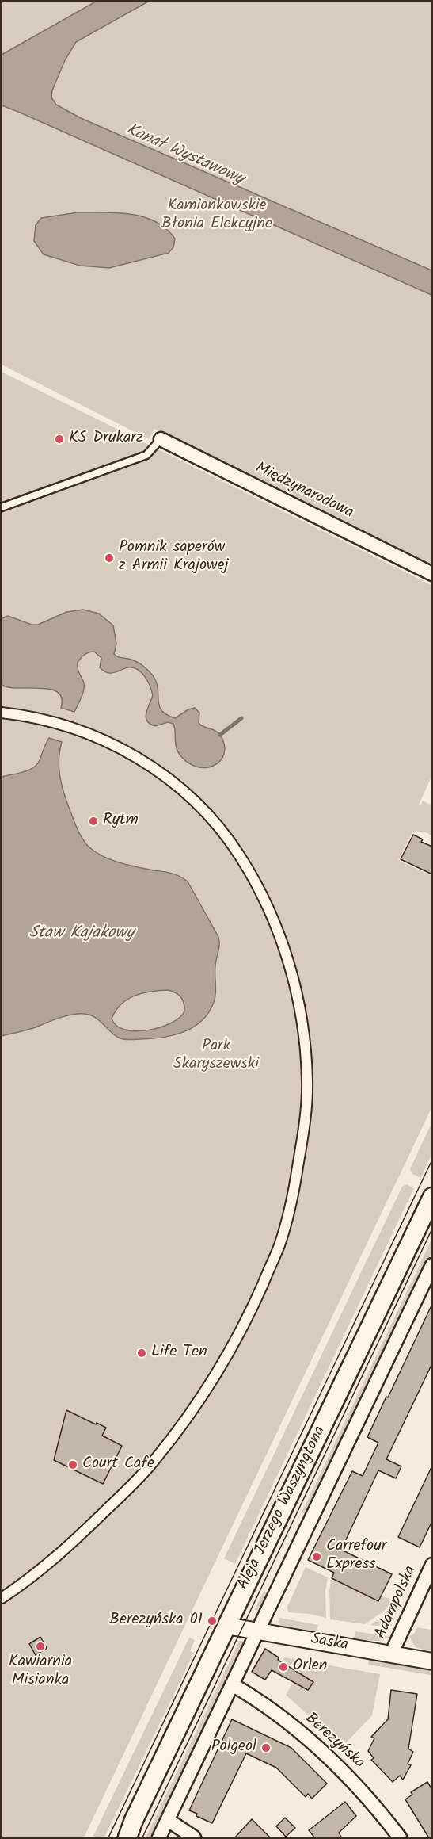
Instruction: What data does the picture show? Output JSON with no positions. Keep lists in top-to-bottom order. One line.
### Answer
{"streets":{"main road":["Aleja Jerzego Waszyngtona"],"street":["Międzynarodowa","Adampolska","Saska","Berezyńska"]},"crossings":[["Aleja Jerzego Waszyngtona","Saska"],["Aleja Jerzego Waszyngtona","Berezyńska"],["Adampolska","Saska"]],"water":["Kanał Wystawowy","Staw Kajakowy"],"parks":["Kamionkowskie Błonia Elekcyjne","Park Skaryszewski"],"places":["KS Drukarz","Pomnik saperów z Armii Krajowej","Rytm","Life Ten","Court Cafe","Carrefour Express","Berezyńska 01","Kawiarnia Misianka","Orlen","Polgeol"]}
